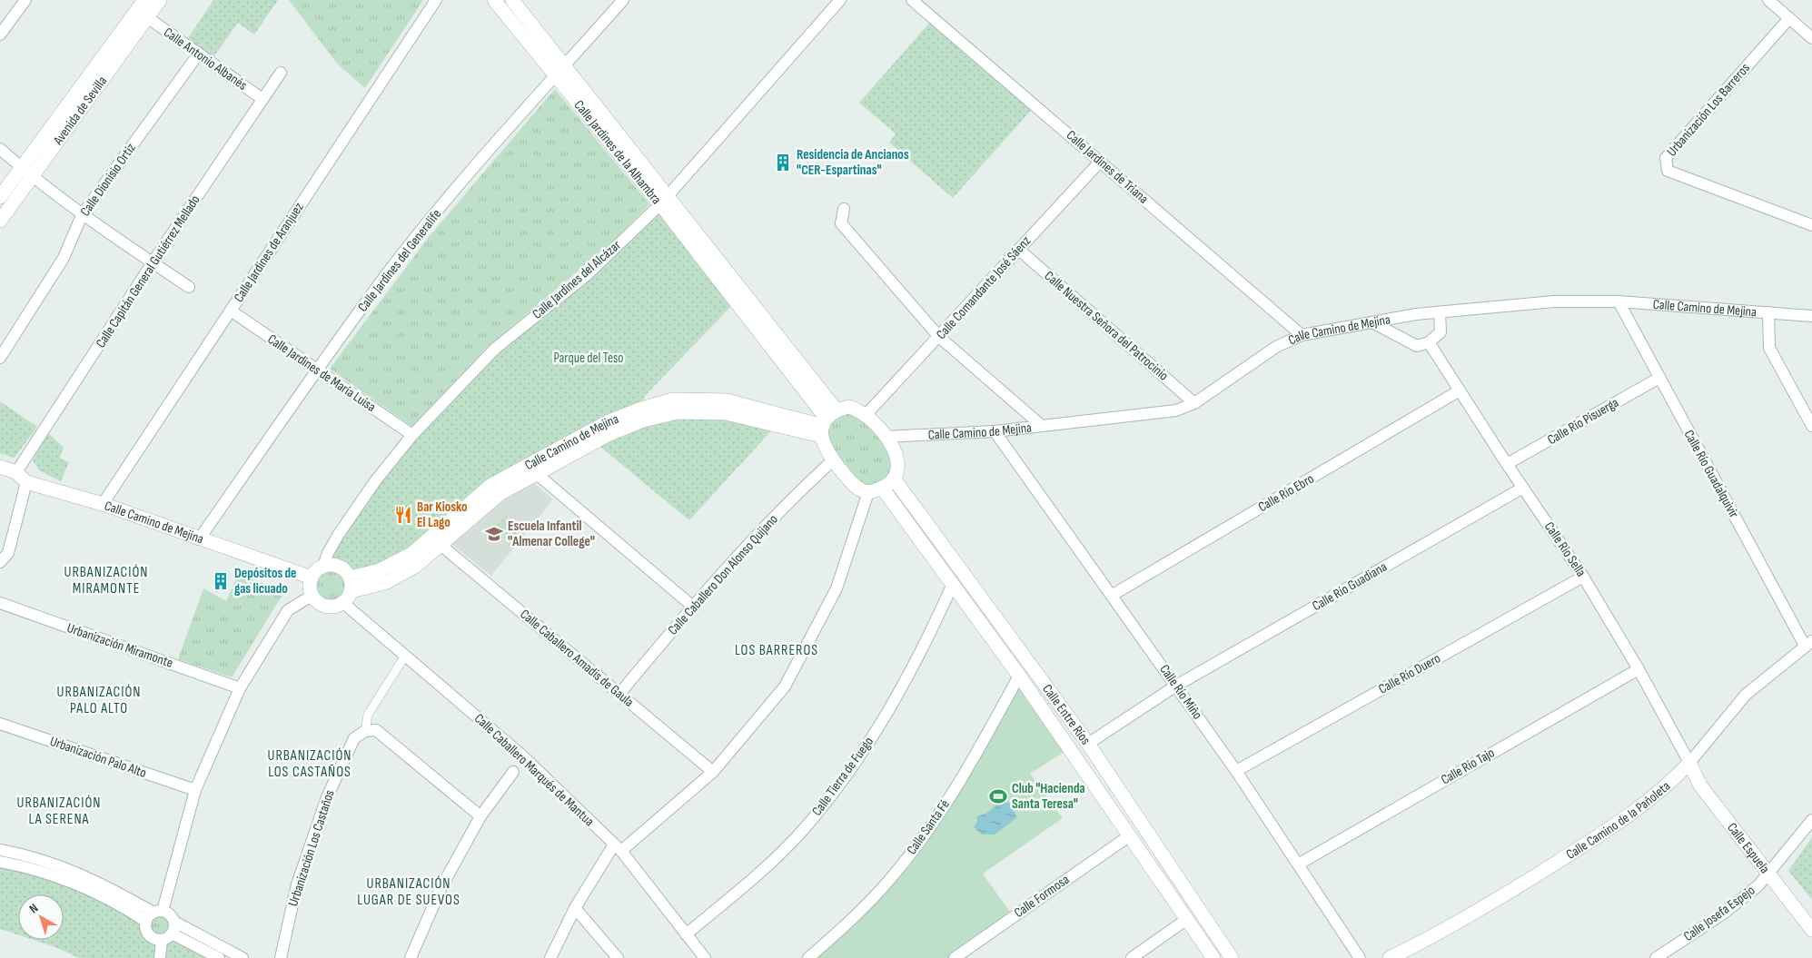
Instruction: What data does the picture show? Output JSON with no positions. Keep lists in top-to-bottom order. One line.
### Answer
{"streets":{"street":["Calle Antonio Albanés","Urbanización Los Barreros","Avenida de Sevilla","Calle Jardines de la Alhambra","Calle Jardines de Triana","Calle Dionisio Ortiz","Calle Jardines de Aranjuez","Calle Jardines del Generalife","Calle Capitán General Gutiérrez Mellado","Calle Jardines del Alcázar","Calle Comandante José Sáenz","Calle Camino de Mejina","Calle Nuestra Señora del Patrocinio","Calle Jardines de María Luisa","Calle Río Pisuerga","Calle Río Guadalquivir","Calle Río Ebro","Calle Río Sella","Calle Caballero Don Alonso Quijano","Calle Río Guadiana","Urbanización Miramonte","Calle Caballero Amadis de Gaula","Calle Río Duero","Calle Río Miño","Calle Entre Ríos","Urbanización Palo Alto","Calle Río Tajo","Calle Caballero Marqués de Mantua","Calle Tierra de Fuego","Calle Camino de la Pañoleta","Calle Santa Fé","Urbanización Los Castaños","Calle Espuela","Calle Formosa","Calle Josefa Espejo"]},"crossings":[["Calle Antonio Albanés","Avenida de Sevilla"],["Calle Antonio Albanés","Calle Dionisio Ortiz"],["Calle Antonio Albanés","Calle Capitán General Gutiérrez Mellado"],["Calle Jardines de la Alhambra","Calle Jardines del Generalife"],["Calle Jardines de la Alhambra","Calle Jardines del Alcázar"],["Calle Jardines de la Alhambra","Calle Comandante José Sáenz"],["Calle Jardines de la Alhambra","Calle Camino de Mejina"],["Calle Jardines de la Alhambra","Calle Caballero Don Alonso Quijano"],["Calle Jardines de la Alhambra","Calle Entre Ríos"],["Calle Jardines de Triana","Calle Comandante José Sáenz"],["Calle Jardines de Triana","Calle Camino de Mejina"],["Calle Jardines de Aranjuez","Calle Camino de Mejina"],["Calle Jardines de Aranjuez","Calle Jardines de María Luisa"],["Calle Jardines del Generalife","Calle Camino de Mejina"],["Calle Jardines del Generalife","Calle Jardines de María Luisa"],["Calle Capitán General Gutiérrez Mellado","Calle Camino de Mejina"],["Calle Jardines del Alcázar","Calle Camino de Mejina"],["Calle Jardines del Alcázar","Calle Jardines de María Luisa"],["Calle Jardines del Alcázar","Calle Caballero Marqués de Mantua"],["Calle Comandante José Sáenz","Calle Camino de Mejina"],["Calle Comandante José Sáenz","Calle Nuestra Señora del Patrocinio"],["Calle Comandante José Sáenz","Calle Caballero Don Alonso Quijano"],["Calle Comandante José Sáenz","Calle Entre Ríos"],["Calle Camino de Mejina","Calle Nuestra Señora del Patrocinio"],["Calle Camino de Mejina","Calle Río Guadalquivir"],["Calle Camino de Mejina","Calle Caballero Don Alonso Quijano"],["Calle Camino de Mejina","Calle Caballero Amadis de Gaula"],["Calle Camino de Mejina","Calle Río Miño"],["Calle Camino de Mejina","Calle Entre Ríos"],["Calle Camino de Mejina","Calle Caballero Marqués de Mantua"],["Calle Río Pisuerga","Calle Río Guadalquivir"],["Calle Río Pisuerga","Calle Río Sella"],["Calle Río Guadalquivir","Calle Camino de la Pañoleta"],["Calle Río Ebro","Calle Río Sella"],["Calle Río Ebro","Calle Río Miño"],["Calle Río Sella","Calle Río Guadiana"],["Calle Río Sella","Calle Río Duero"],["Calle Río Sella","Calle Río Tajo"],["Calle Río Sella","Calle Camino de la Pañoleta"],["Calle Río Sella","Calle Espuela"],["Calle Caballero Don Alonso Quijano","Calle Caballero Amadis de Gaula"],["Calle Caballero Don Alonso Quijano","Calle Entre Ríos"],["Calle Río Guadiana","Calle Río Miño"],["Calle Río Guadiana","Calle Entre Ríos"],["Calle Río Duero","Calle Río Miño"],["Calle Río Miño","Calle Río Tajo"],["Calle Entre Ríos","Calle Tierra de Fuego"],["Calle Entre Ríos","Calle Santa Fé"],["Calle Entre Ríos","Calle Formosa"],["Calle Caballero Marqués de Mantua","Calle Tierra de Fuego"],["Calle Camino de la Pañoleta","Calle Espuela"],["Calle Espuela","Calle Josefa Espejo"]],"districts":["URBANIZACIÓN MIRAMONTE","LOS BARREROS","URBANIZACIÓN PALO ALTO","URBANIZACIÓN LOS CASTAÑOS","URBANIZACIÓN LA SERENA","URBANIZACIÓN LUGAR DE SUEVOS"],"parks":["Parque del Teso"],"places":{"building":["Residencia de Ancianos \"CER-Espartinas\"","Depósitos de gas licuado"],"restaurant":["Bar Kiosko El Lago"],"school or university":["Escuela Infantil \"Almenar College\""],"sports":["Club \"Hacienda Santa Teresa\""]},"north":"top left"}
